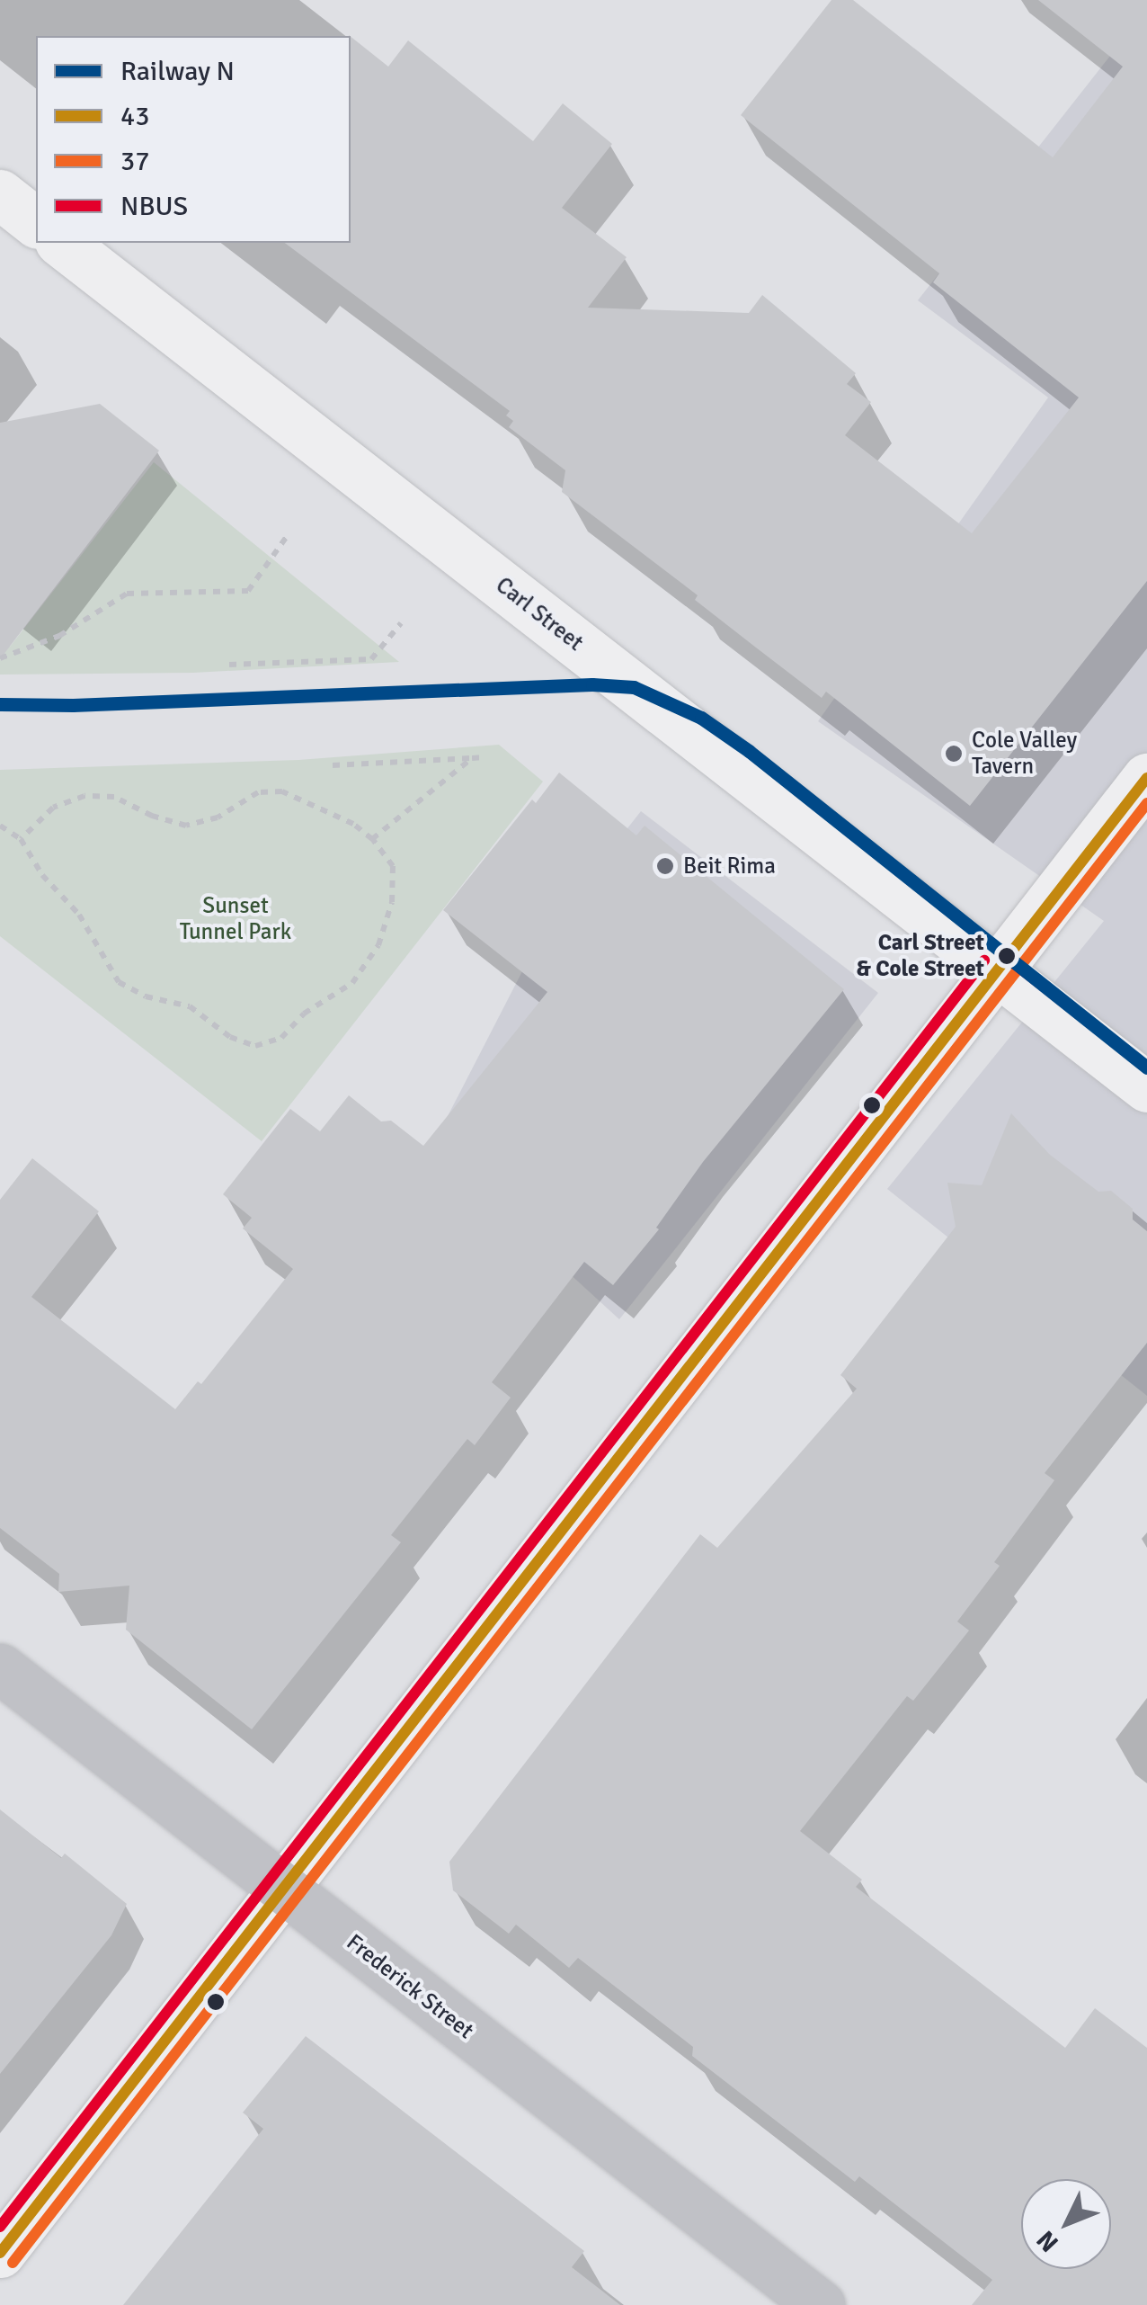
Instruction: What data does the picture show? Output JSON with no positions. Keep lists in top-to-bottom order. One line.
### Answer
{"streets":{"street":["Carl Street","Frederick Street"]},"parks":["Sunset Tunnel Park"],"places":["Cole Valley Tavern","Beit Rima","Carl Street & Cole Street"],"lines":["rail line N","transit line 43","transit line 37","transit line NBUS"],"legend":["Railway N","43","37","NBUS"],"north":"bottom left"}
